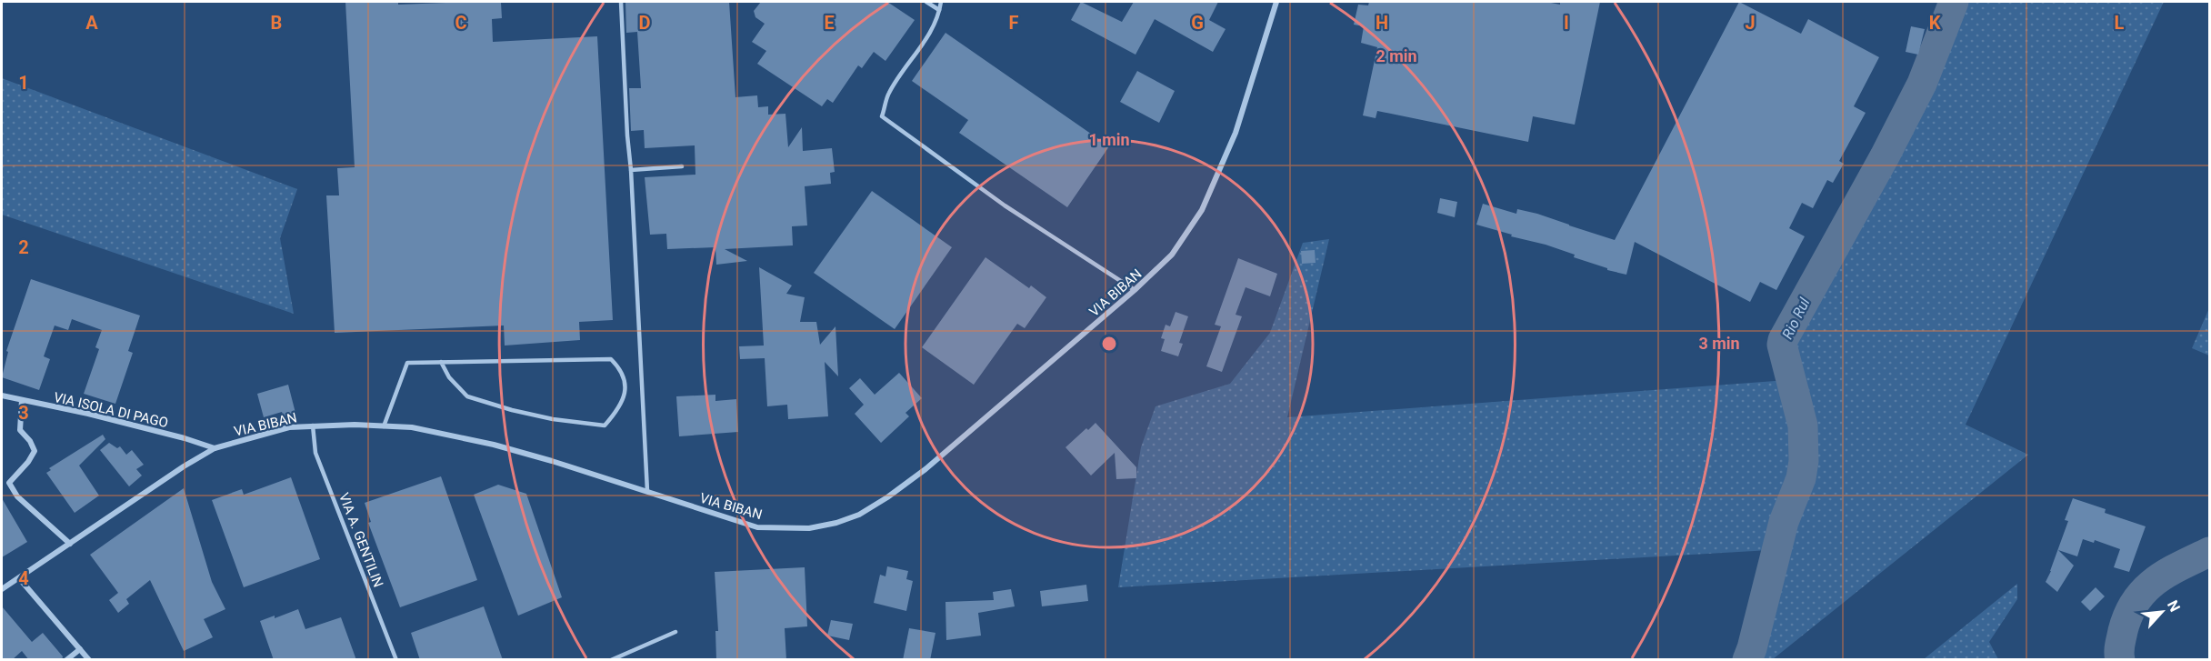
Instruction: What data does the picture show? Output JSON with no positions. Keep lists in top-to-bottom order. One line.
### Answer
{"streets":{"street":["VIA BIBAN","VIA ISOLA DI PAGO"],"lane":["VIA A. GENTILIN"]},"crossings":[["VIA BIBAN","VIA ISOLA DI PAGO"],["VIA BIBAN","VIA A. GENTILIN"]],"water":["Rio Rul"],"north":"top right","grid":{"columns":["A","B","C","D","E","F","G","H","I","J","K","L"],"rows":["1","2","3","4"]},"rings":["2 min","1 min","3 min"]}
